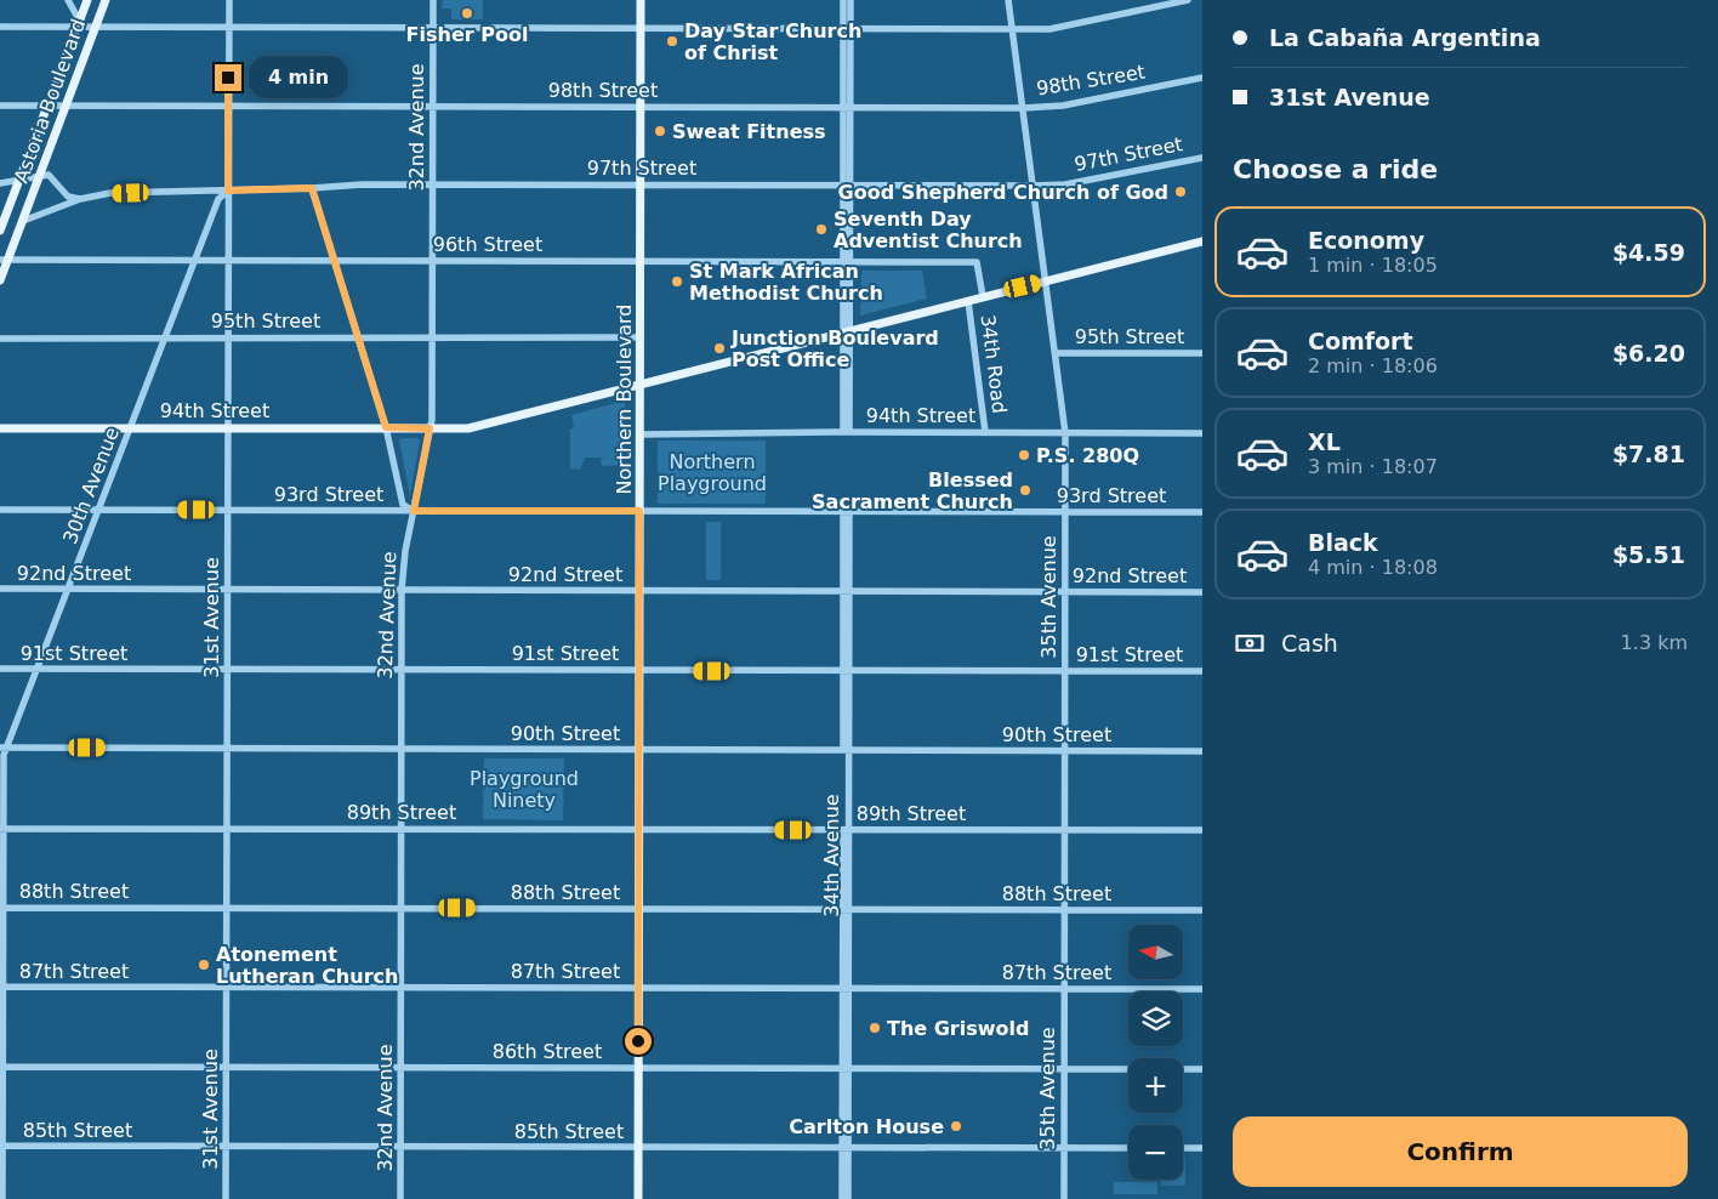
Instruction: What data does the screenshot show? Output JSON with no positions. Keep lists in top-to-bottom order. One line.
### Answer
{"streets":{"main road":["Astoria Boulevard","Northern Boulevard","94th Street"],"street":["98th Street","32nd Avenue","97th Street","96th Street","95th Street","34th Road","30th Avenue","93rd Street","92nd Street","35th Avenue","31st Avenue","91st Street","90th Street","89th Street","34th Avenue","88th Street","87th Street","86th Street","85th Street"]},"crossings":[["98th Street","Astoria Boulevard"],["98th Street","32nd Avenue"],["98th Street","Northern Boulevard"],["98th Street","35th Avenue"],["98th Street","31st Avenue"],["Astoria Boulevard","97th Street"],["Astoria Boulevard","96th Street"],["32nd Avenue","97th Street"],["32nd Avenue","96th Street"],["32nd Avenue","95th Street"],["32nd Avenue","94th Street"],["32nd Avenue","93rd Street"],["32nd Avenue","92nd Street"],["32nd Avenue","91st Street"],["32nd Avenue","90th Street"],["32nd Avenue","89th Street"],["32nd Avenue","88th Street"],["32nd Avenue","87th Street"],["32nd Avenue","86th Street"],["32nd Avenue","85th Street"],["97th Street","Northern Boulevard"],["97th Street","30th Avenue"],["97th Street","35th Avenue"],["97th Street","31st Avenue"],["96th Street","34th Road"],["96th Street","Northern Boulevard"],["96th Street","30th Avenue"],["96th Street","31st Avenue"],["95th Street","Northern Boulevard"],["95th Street","30th Avenue"],["95th Street","35th Avenue"],["95th Street","31st Avenue"],["34th Road","94th Street"],["Northern Boulevard","94th Street"],["Northern Boulevard","93rd Street"],["Northern Boulevard","92nd Street"],["Northern Boulevard","91st Street"],["Northern Boulevard","90th Street"],["Northern Boulevard","89th Street"],["Northern Boulevard","88th Street"],["Northern Boulevard","87th Street"],["Northern Boulevard","86th Street"],["Northern Boulevard","85th Street"],["94th Street","30th Avenue"],["94th Street","35th Avenue"],["94th Street","31st Avenue"],["30th Avenue","93rd Street"],["30th Avenue","92nd Street"],["30th Avenue","31st Avenue"],["30th Avenue","91st Street"],["30th Avenue","90th Street"],["30th Avenue","89th Street"],["30th Avenue","88th Street"],["30th Avenue","87th Street"],["30th Avenue","86th Street"],["30th Avenue","85th Street"],["93rd Street","35th Avenue"],["93rd Street","31st Avenue"],["93rd Street","34th Avenue"],["92nd Street","35th Avenue"],["92nd Street","31st Avenue"],["92nd Street","34th Avenue"],["35th Avenue","91st Street"],["35th Avenue","90th Street"],["35th Avenue","89th Street"],["35th Avenue","88th Street"],["35th Avenue","87th Street"],["35th Avenue","86th Street"],["35th Avenue","85th Street"],["31st Avenue","91st Street"],["31st Avenue","90th Street"],["31st Avenue","89th Street"],["31st Avenue","88th Street"],["31st Avenue","87th Street"],["31st Avenue","86th Street"],["31st Avenue","85th Street"],["91st Street","34th Avenue"],["90th Street","34th Avenue"],["89th Street","34th Avenue"],["34th Avenue","88th Street"],["34th Avenue","87th Street"],["34th Avenue","86th Street"],["34th Avenue","85th Street"]],"parks":["Northern Playground","Playground Ninety"],"places":["Fisher Pool","Day Star Church of Christ","Sweat Fitness","Good Shepherd Church of God","Seventh Day Adventist Church","St Mark African Methodist Church","Junction Boulevard Post Office","P.S. 280Q","Blessed Sacrament Church","Atonement Lutheran Church","The Griswold","Carlton House"],"north":"left","page":{"banner":["La Cabaña Argentina","31st Avenue"],"bubble":"4 min","heading":"Choose a ride","list":[{"name":"Economy","note":"1 min · 18:05","value":"$4.59"},{"name":"Comfort","note":"2 min · 18:06","value":"$6.20"},{"name":"XL","note":"3 min · 18:07","value":"$7.81"},{"name":"Black","note":"4 min · 18:08","value":"$5.51"}],"pay":["Cash","1.3 km"],"map_buttons":["+","−"],"buttons":"Confirm"}}
